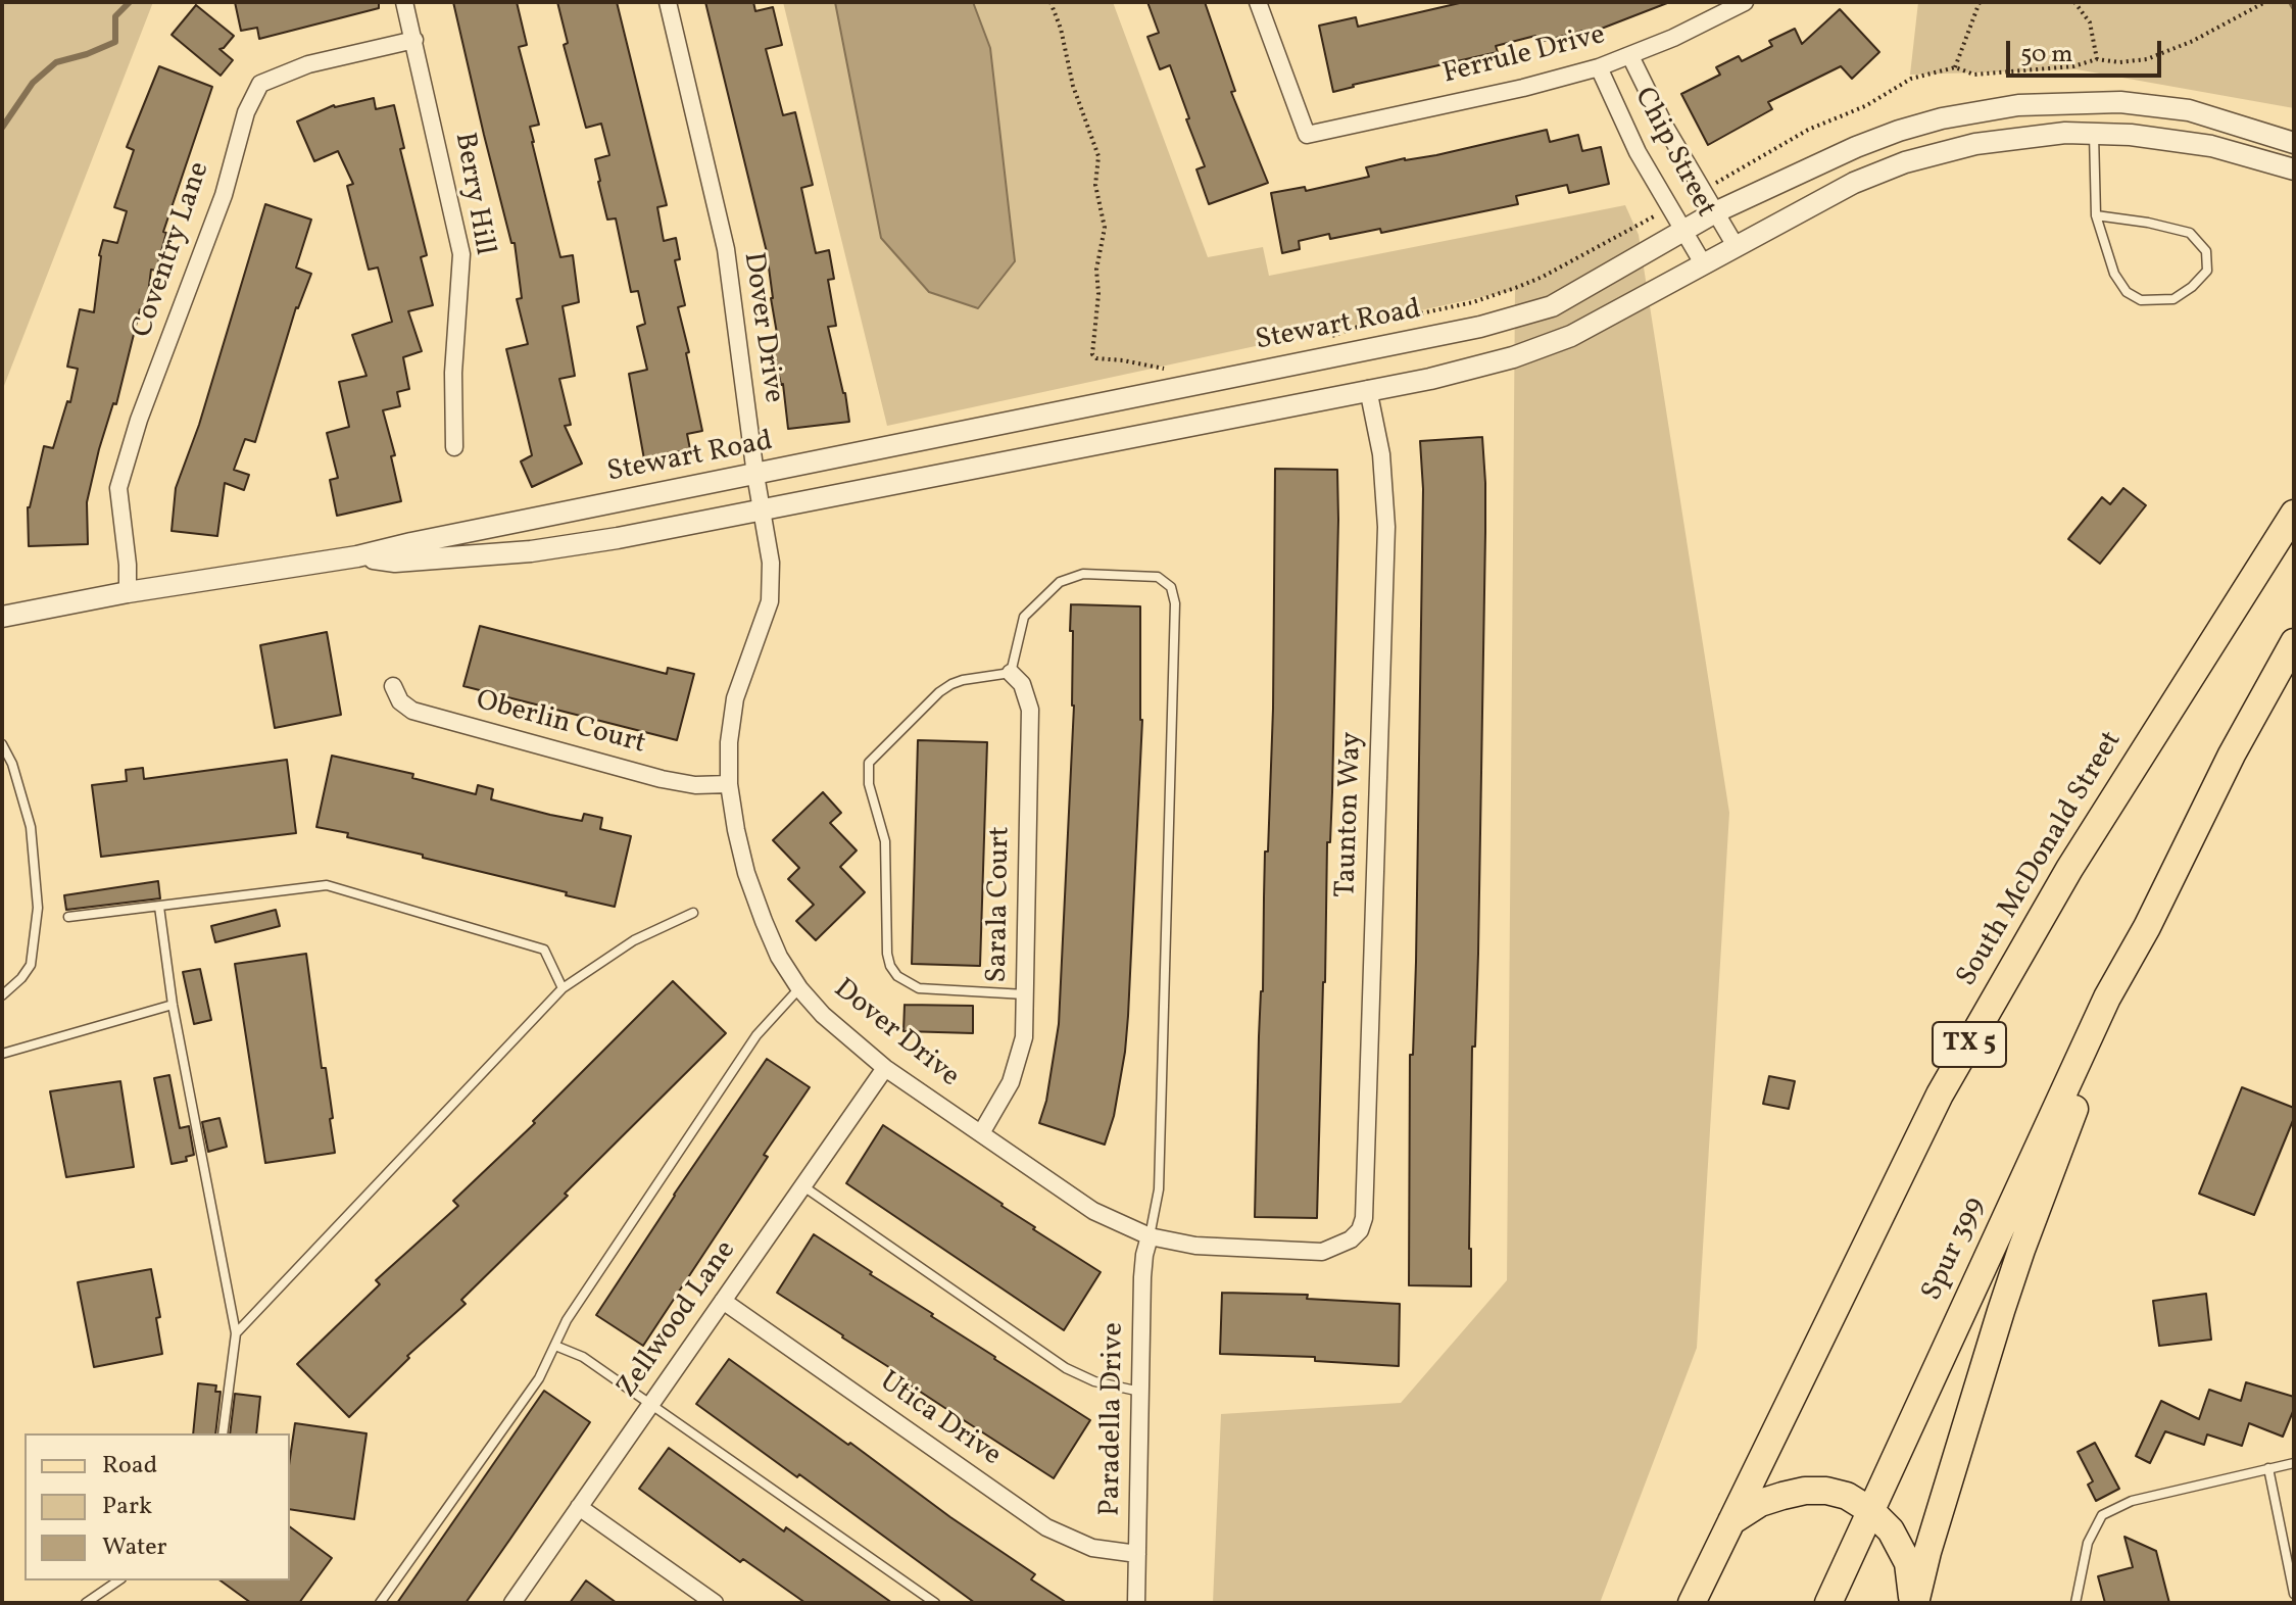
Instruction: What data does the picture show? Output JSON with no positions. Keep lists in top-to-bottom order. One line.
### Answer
{"streets":{"main road":["South McDonald Street","TX 5","Spur 399"],"street":["Ferrule Drive","Chip Street","Berry Hill","Coventry Lane","Stewart Road","Dover Drive","Oberlin Court","Taunton Way","Sarala Court","Zellwood Lane","Paradella Drive","Utica Drive"]},"crossings":[["Ferrule Drive","Chip Street"],["Chip Street","Stewart Road"],["Berry Hill","Coventry Lane"],["Coventry Lane","Stewart Road"],["Stewart Road","Dover Drive"],["Stewart Road","Taunton Way"],["Dover Drive","Oberlin Court"],["Dover Drive","Taunton Way"],["Dover Drive","Sarala Court"],["Dover Drive","Zellwood Lane"],["Dover Drive","Paradella Drive"],["Zellwood Lane","Utica Drive"],["Paradella Drive","Utica Drive"]],"legend":["Road","Park","Water"],"scale_bar":"50 m"}
